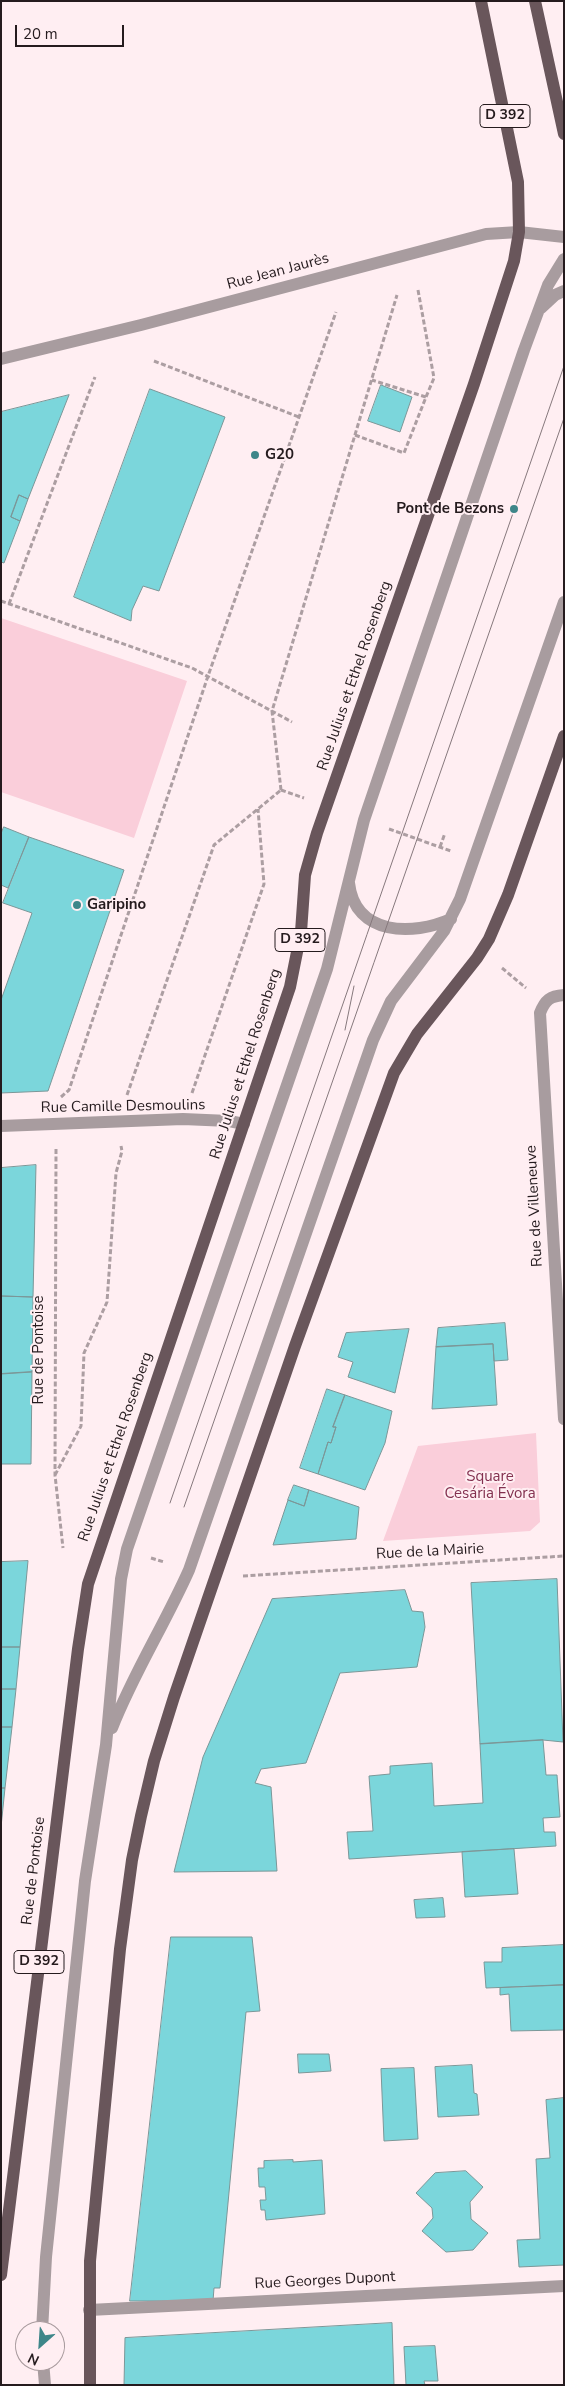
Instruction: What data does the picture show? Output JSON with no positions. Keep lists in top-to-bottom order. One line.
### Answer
{"streets":{"main road":["D 392","Rue Julius et Ethel Rosenberg","Rue de Pontoise"],"street":["Rue Jean Jaurès","Rue Camille Desmoulins","Rue de Villeneuve","Rue Georges Dupont"],"path":["Rue de la Mairie"]},"crossings":[["D 392","Rue Jean Jaurès"],["D 392","Rue Julius et Ethel Rosenberg"],["Rue Jean Jaurès","Rue Julius et Ethel Rosenberg"],["Rue Julius et Ethel Rosenberg","Rue Camille Desmoulins"],["Rue Julius et Ethel Rosenberg","Rue de Pontoise"]],"parks":["Square Cesária Évora"],"places":["G20","Pont de Bezons","Garipino"],"scale_bar":"20 m","north":"bottom left"}
